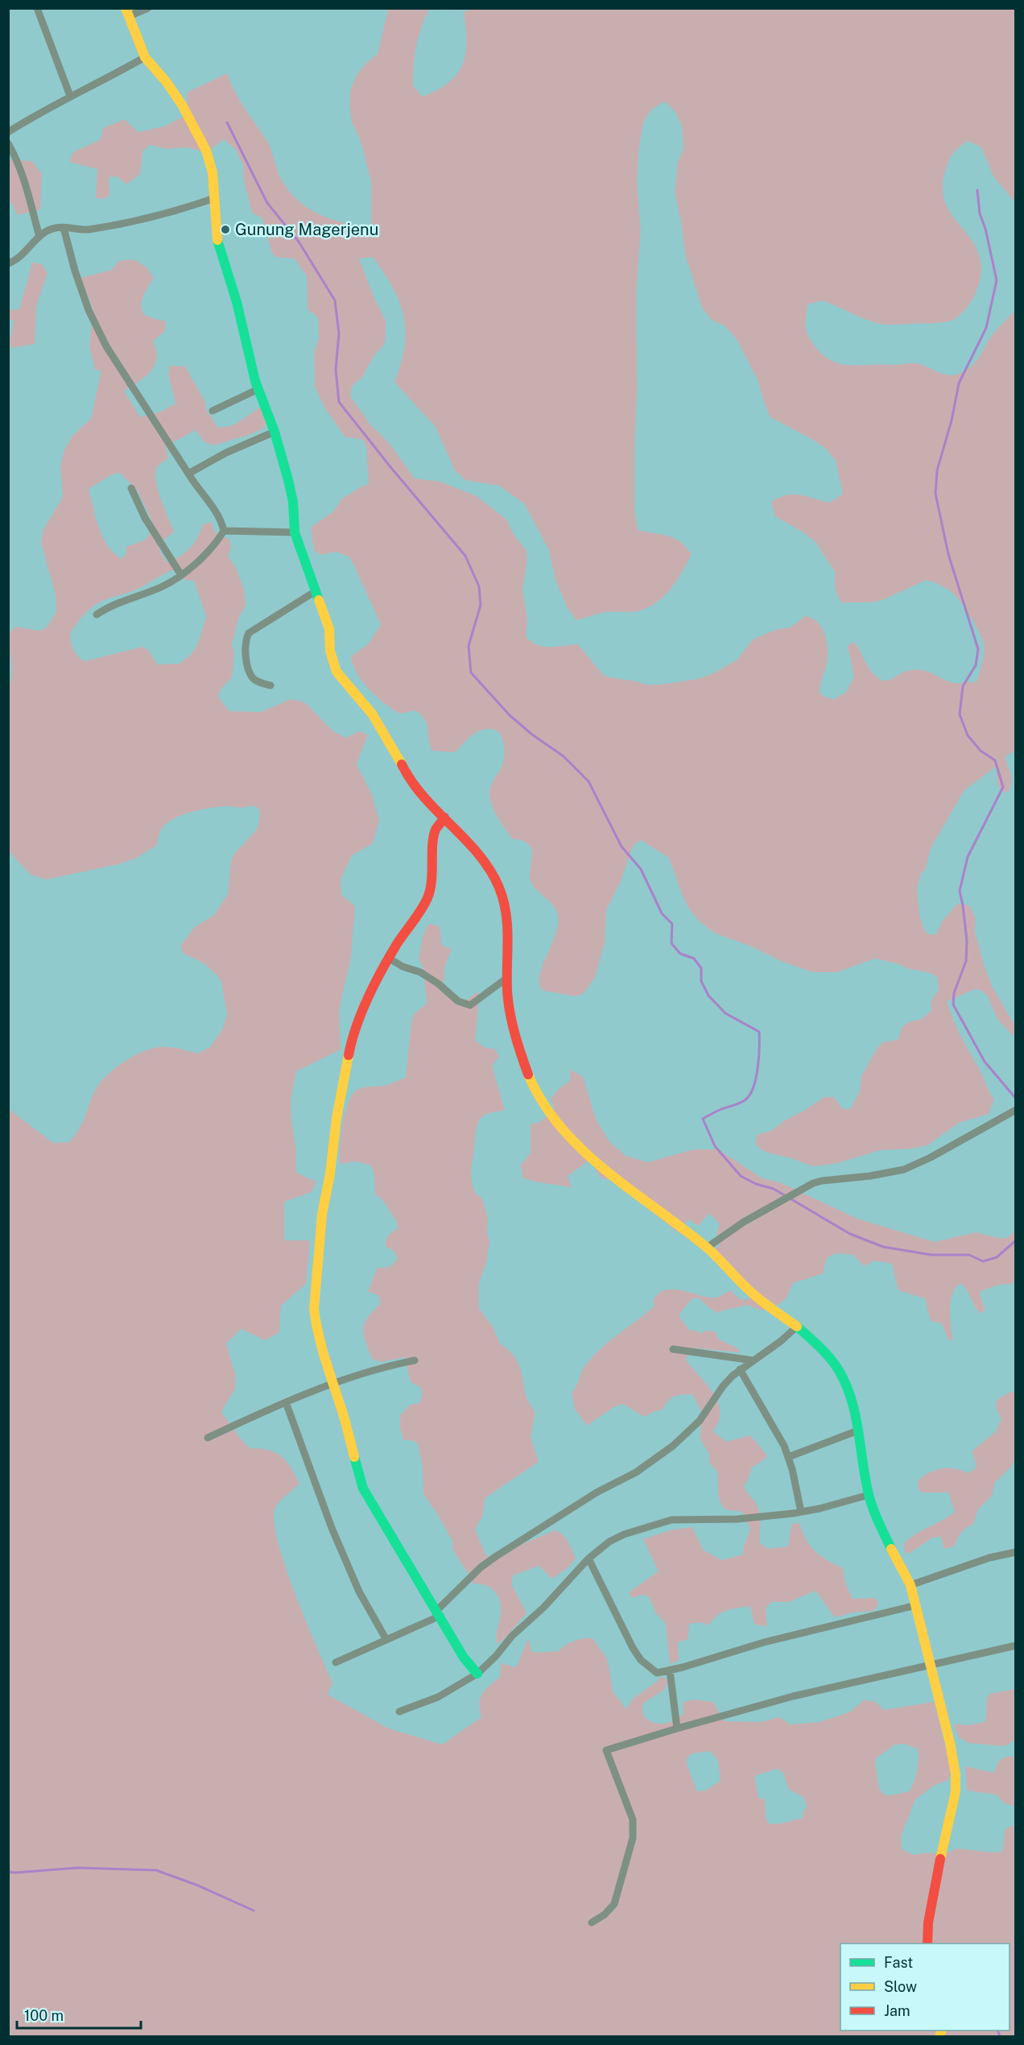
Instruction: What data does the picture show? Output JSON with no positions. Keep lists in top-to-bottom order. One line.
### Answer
{"places":["Gunung Magerjenu"],"legend":["Fast","Slow","Jam"],"scale_bar":"100 m"}
